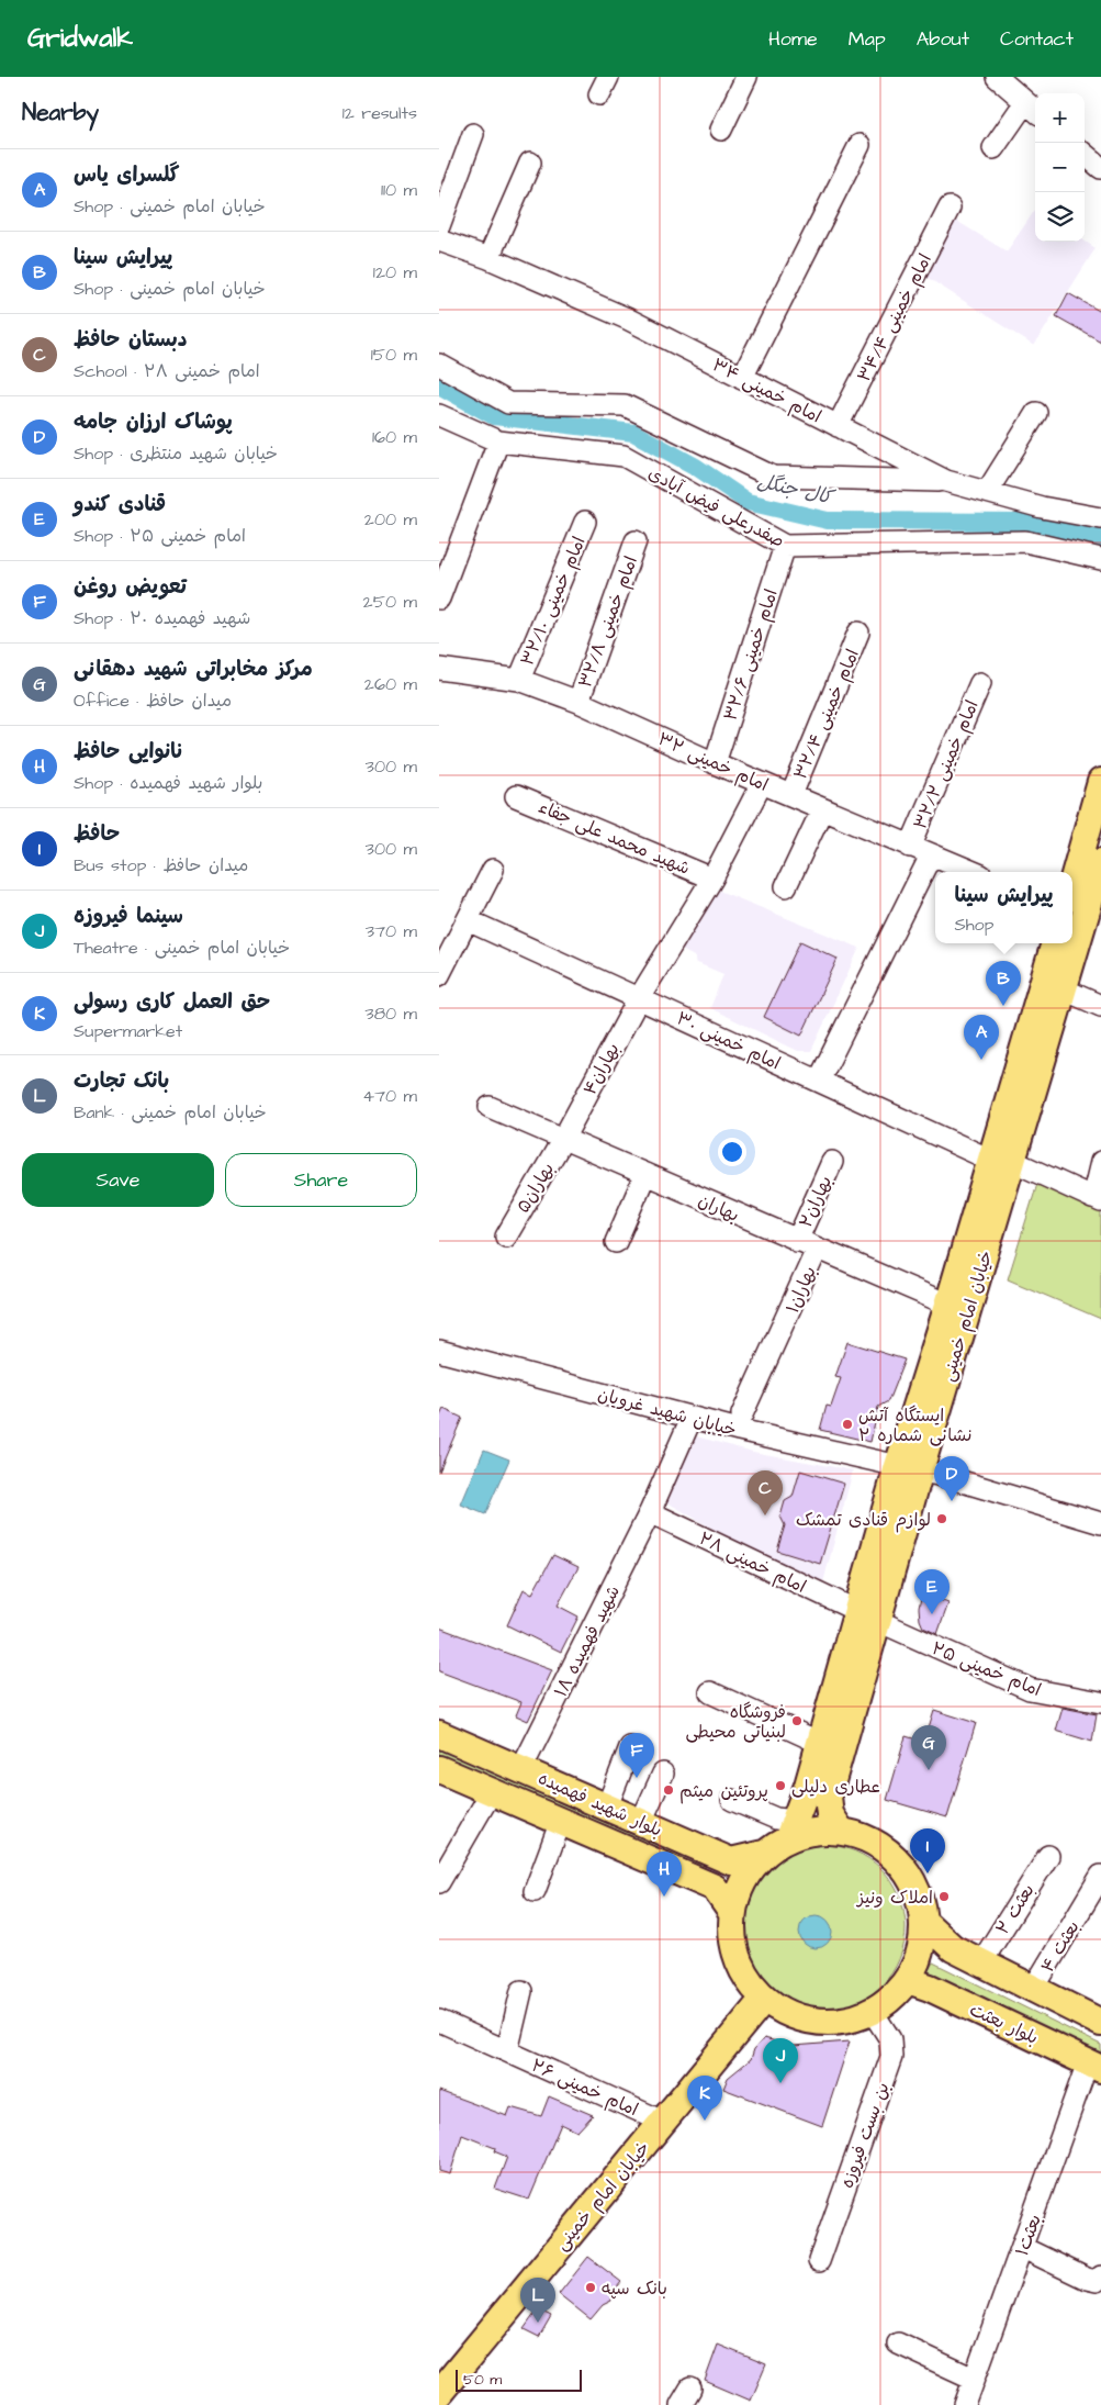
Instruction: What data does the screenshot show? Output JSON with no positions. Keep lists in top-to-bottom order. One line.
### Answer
{"streets":{"main road":["خیابان امام خمینی","بلوار شهید فهمیده","بلوار بعثت"],"street":["امام خمینی ۳۴/۴","امام خمینی ۳۴","صفدرعلی فیض آبادی","امام خمینی ۳۲/۱۰","امام خمینی ۳۲/۸","امام خمینی ۳۲/۶","امام خمینی ۳۲/۴","امام خمینی ۳۲","امام خمینی ۳۲/۲","شهید محمد علی جفاء","امام خمینی ۳۰","بهاران۴","بهاران۵","بهاران۲","بهاران","بهاران۱","خیابان شهید غرویان","امام خمینی ۲۸","شهید فهمیده ۱۸","امام خمینی ۲۵","بعثت ۲","بعثت ۴","امام خمینی ۲۶","بن بست فیروزه","بعثت۱"]},"crossings":[["امام خمینی ۳۴/۴","امام خمینی ۳۴"],["صفدرعلی فیض آبادی","امام خمینی ۳۲/۶"],["امام خمینی ۳۲/۱۰","امام خمینی ۳۲"],["امام خمینی ۳۲/۸","امام خمینی ۳۲"],["امام خمینی ۳۲/۶","امام خمینی ۳۲"],["امام خمینی ۳۲/۴","امام خمینی ۳۲"],["امام خمینی ۳۲","امام خمینی ۳۲/۲"],["امام خمینی ۳۲","بهاران۴"],["شهید محمد علی جفاء","بهاران۴"],["امام خمینی ۳۰","بهاران۴"],["امام خمینی ۳۰","خیابان امام خمینی"],["بهاران۴","بهاران۵"],["بهاران۴","بهاران"],["بهاران۵","بهاران"],["بهاران۲","بهاران"],["بهاران","بهاران۱"],["بهاران","خیابان امام خمینی"],["خیابان امام خمینی","خیابان شهید غرویان"],["خیابان امام خمینی","امام خمینی ۲۸"],["خیابان امام خمینی","امام خمینی ۲۵"],["خیابان امام خمینی","بلوار شهید فهمیده"],["خیابان امام خمینی","بلوار بعثت"],["خیابان امام خمینی","امام خمینی ۲۶"],["خیابان امام خمینی","بن بست فیروزه"],["خیابان شهید غرویان","شهید فهمیده ۱۸"],["امام خمینی ۲۸","شهید فهمیده ۱۸"],["امام خمینی ۲۸","امام خمینی ۲۵"],["شهید فهمیده ۱۸","بلوار شهید فهمیده"],["بلوار شهید فهمیده","بلوار بعثت"],["بلوار شهید فهمیده","بن بست فیروزه"],["بلوار بعثت","بن بست فیروزه"],["بلوار بعثت","بعثت۱"]],"water":["کال جنگل"],"places":["ایستگاه آتش نشانی شماره ۲","لوازم قنادی تمشک","فروشگاه لبنیاتی محیطی","عطاری دلیلی","پروتئین میثم","املاک ونیز","بانک سپه"],"scale_bar":"50 m","page":{"header":"Gridwalk","nav":["Home","Map","About","Contact"],"heading":["Nearby","12 results"],"map_buttons":["+","−"],"list":[{"mark":"A","name":"گلسرای یاس","note":"Shop · خیابان امام خمینی","value":"110 m"},{"mark":"B","name":"پیرایش سینا","note":"Shop · خیابان امام خمینی","value":"120 m"},{"mark":"C","name":"دبستان حافظ","note":"School · امام خمینی ۲۸","value":"150 m"},{"mark":"D","name":"پوشاک ارزان جامه","note":"Shop · خیابان شهید منتظری","value":"160 m"},{"mark":"E","name":"قنادی کندو","note":"Shop · امام خمینی ۲۵","value":"200 m"},{"mark":"F","name":"تعویض روغن","note":"Shop · شهید فهمیده ۲۰","value":"250 m"},{"mark":"G","name":"مرکز مخابراتی شهید دهقانی","note":"Office · میدان حافظ","value":"260 m"},{"mark":"H","name":"نانوایی حافظ","note":"Shop · بلوار شهید فهمیده","value":"300 m"},{"mark":"I","name":"حافظ","note":"Bus stop · میدان حافظ","value":"300 m"},{"mark":"J","name":"سینما فیروزه","note":"Theatre · خیابان امام خمینی","value":"370 m"},{"mark":"K","name":"حق العمل کاری رسولی","note":"Supermarket","value":"380 m"},{"mark":"L","name":"بانک تجارت","note":"Bank · خیابان امام خمینی","value":"470 m"}],"popup":["پیرایش سینا","Shop"],"pins":["B","A","D","C","E","G","F","I","H","J","K","L"],"buttons":["Save","Share"],"scale":"50 m"}}
